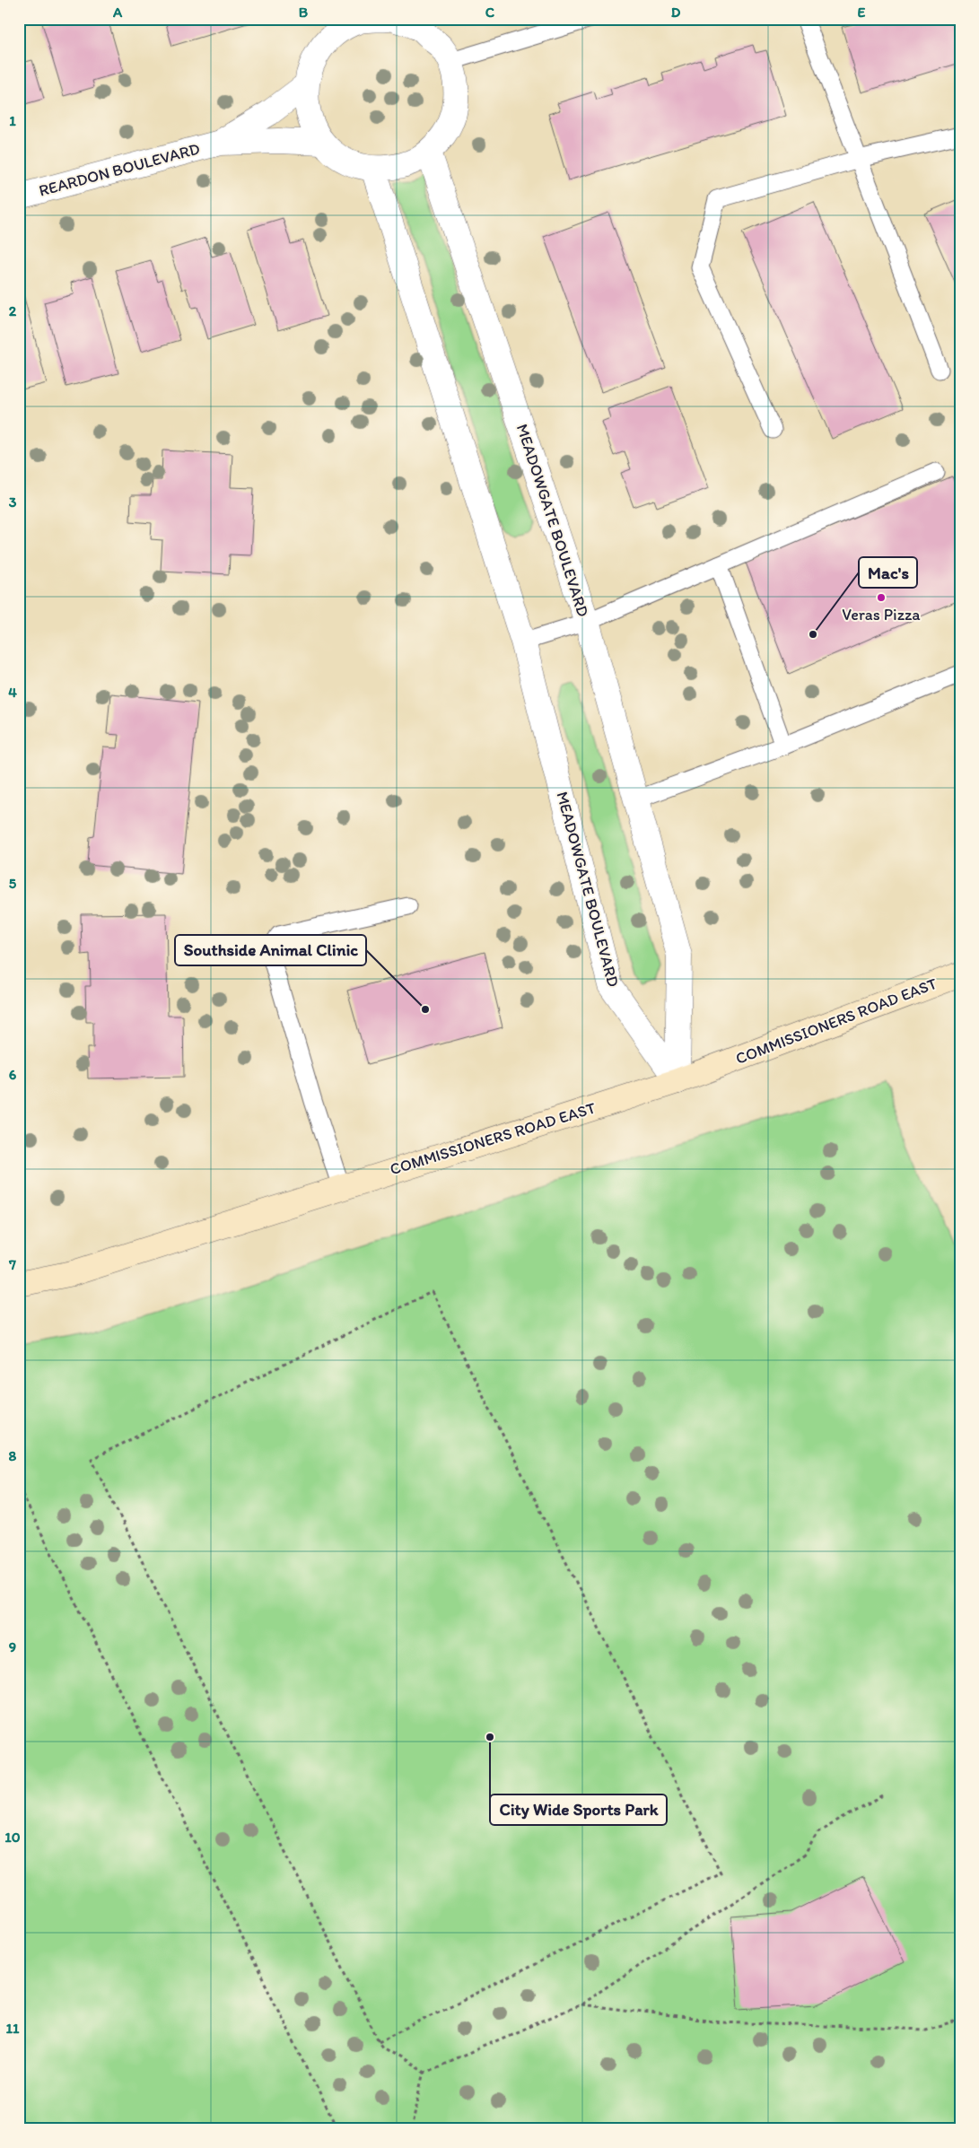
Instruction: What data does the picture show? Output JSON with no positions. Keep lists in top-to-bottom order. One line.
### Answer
{"streets":{"main road":["COMMISSIONERS ROAD EAST"],"street":["REARDON BOULEVARD","MEADOWGATE BOULEVARD"]},"crossings":[["MEADOWGATE BOULEVARD","COMMISSIONERS ROAD EAST"]],"places":["Veras Pizza","Mac's","Southside Animal Clinic","City Wide Sports Park"],"grid":{"columns":["A","B","C","D","E"],"rows":["1","2","3","4","5","6","7","8","9","10","11"]}}
